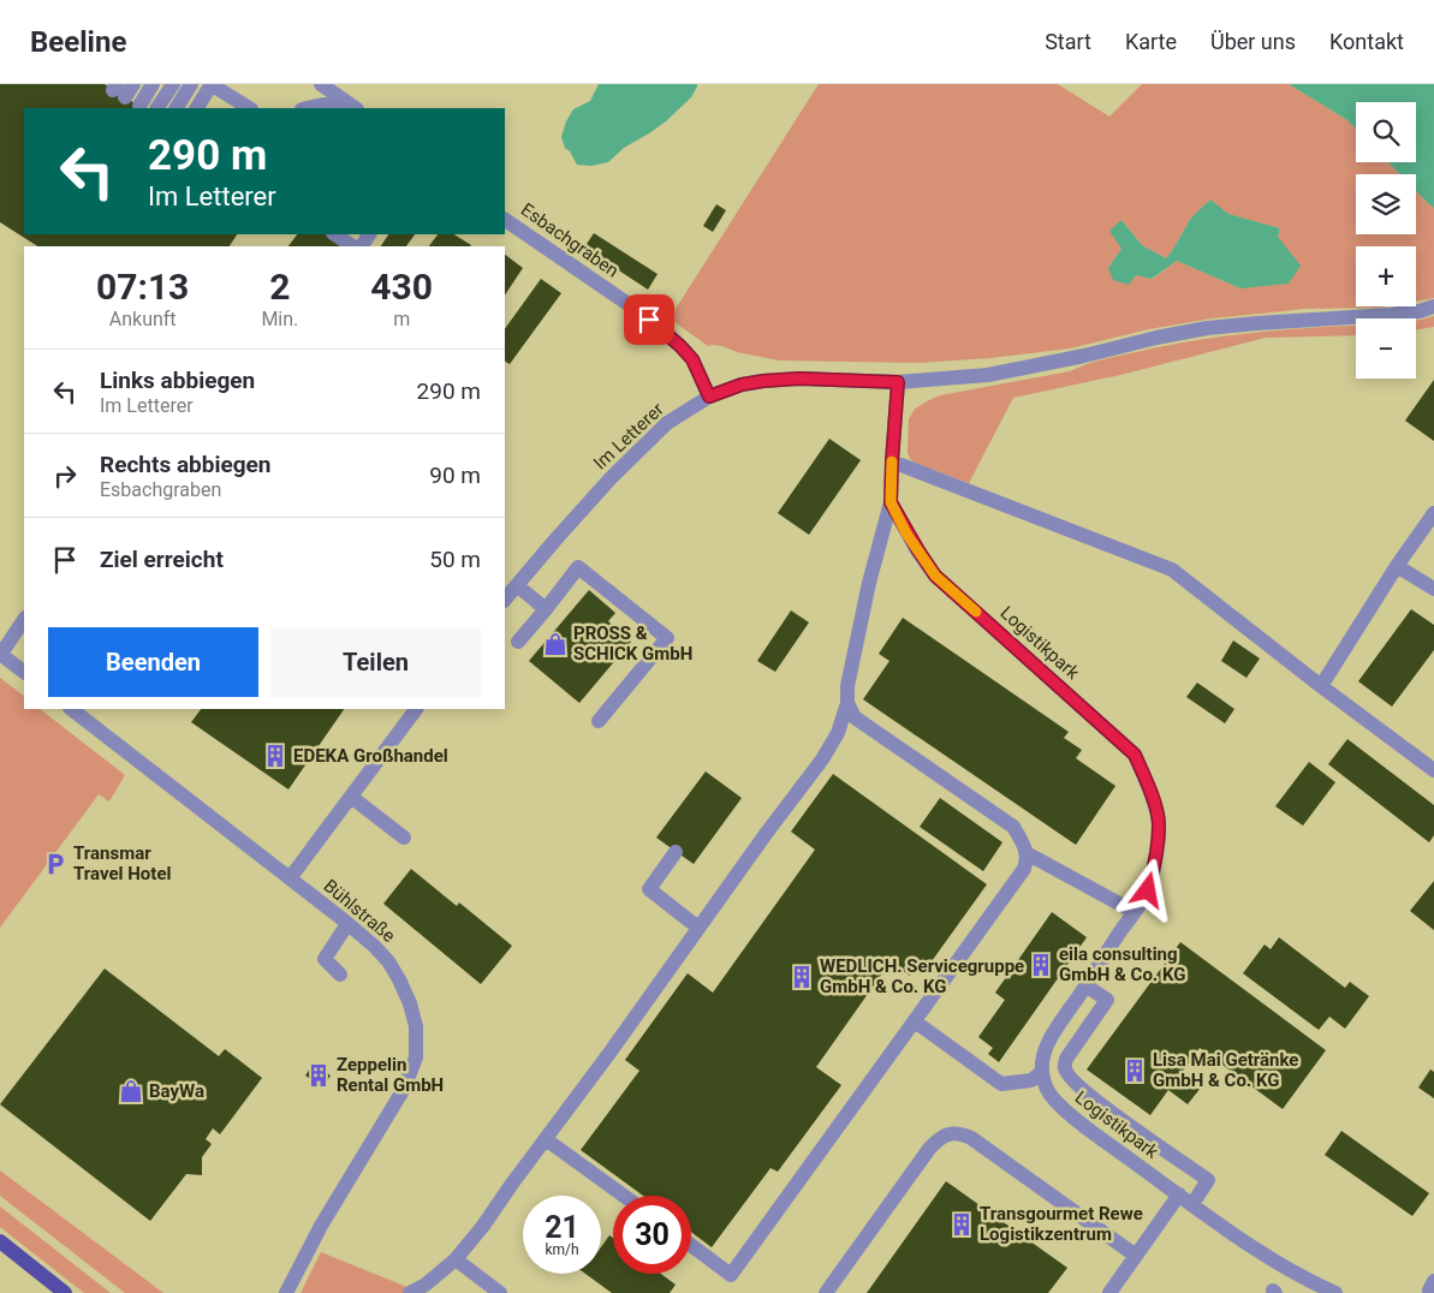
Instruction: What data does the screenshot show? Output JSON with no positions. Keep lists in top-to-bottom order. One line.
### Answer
{"streets":{"street":["Esbachgraben","Im Letterer","Logistikpark","Bühlstraße"]},"crossings":[["Esbachgraben","Im Letterer"]],"places":{"shop":["PROSS & SCHICK GmbH","BayWa"],"building":["EDEKA Großhandel","eila consulting GmbH & Co. KG","WEDLICH. Servicegruppe GmbH & Co. KG","Lisa Mai Getränke GmbH & Co. KG","Zeppelin Rental GmbH","Transgourmet Rewe Logistikzentrum"],"parking":["Transmar Travel Hotel"]},"page":{"header":"Beeline","nav":["Start","Karte","Über uns","Kontakt"],"map_buttons":["+","−"],"turn":["290 m","Im Letterer"],"eta":["07:13","Ankunft","2","Min.","430","m"],"list":[{"name":"Links abbiegen","note":"Im Letterer","value":"290 m"},{"name":"Rechts abbiegen","note":"Esbachgraben","value":"90 m"},{"name":"Ziel erreicht","value":"50 m"}],"buttons":["Beenden","Teilen"],"speed":"21 km/h","limit":"30"}}
